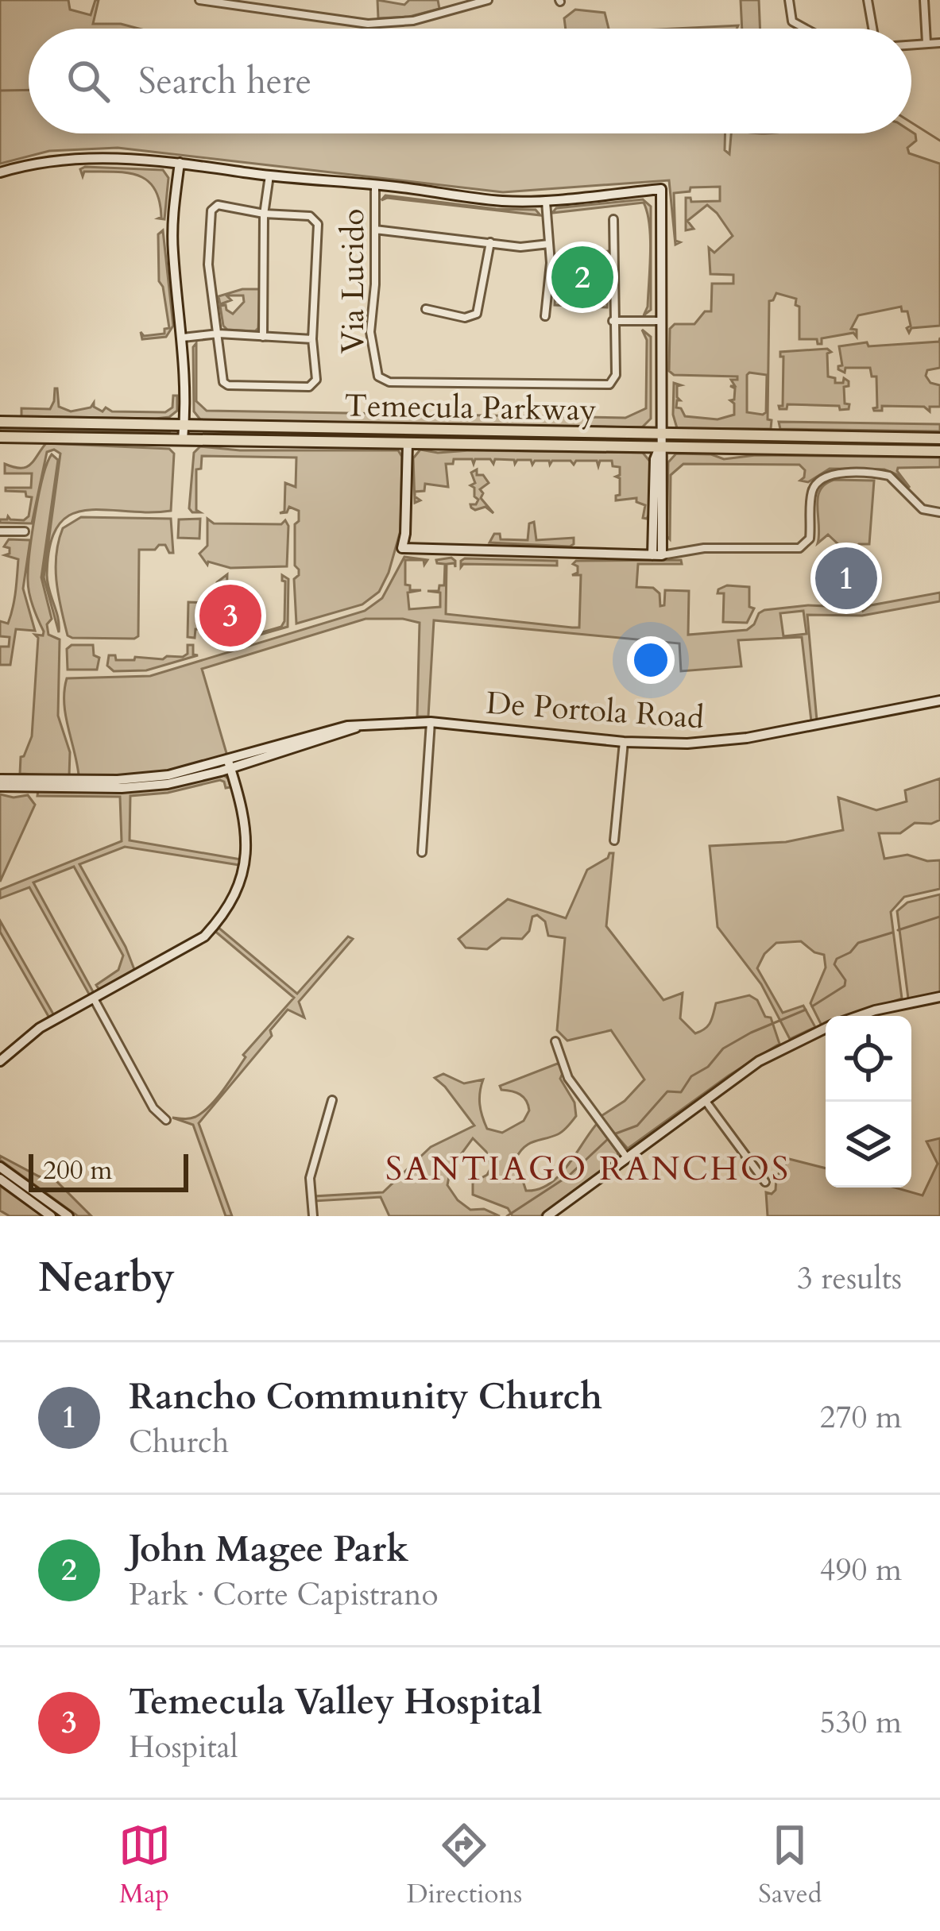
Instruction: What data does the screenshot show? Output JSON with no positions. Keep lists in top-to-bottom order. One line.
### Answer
{"streets":{"main road":["Temecula Parkway"],"street":["Via Lucido","De Portola Road"]},"districts":["SANTIAGO RANCHOS"],"scale_bar":"200 m","page":{"search":"Search here","pins":["2","1","3"],"scale":"200 m","heading":["Nearby","3 results"],"list":[{"mark":"1","name":"Rancho Community Church","note":"Church","value":"270 m"},{"mark":"2","name":"John Magee Park","note":"Park · Corte Capistrano","value":"490 m"},{"mark":"3","name":"Temecula Valley Hospital","note":"Hospital","value":"530 m"}],"nav":["Map","Directions","Saved"]}}
